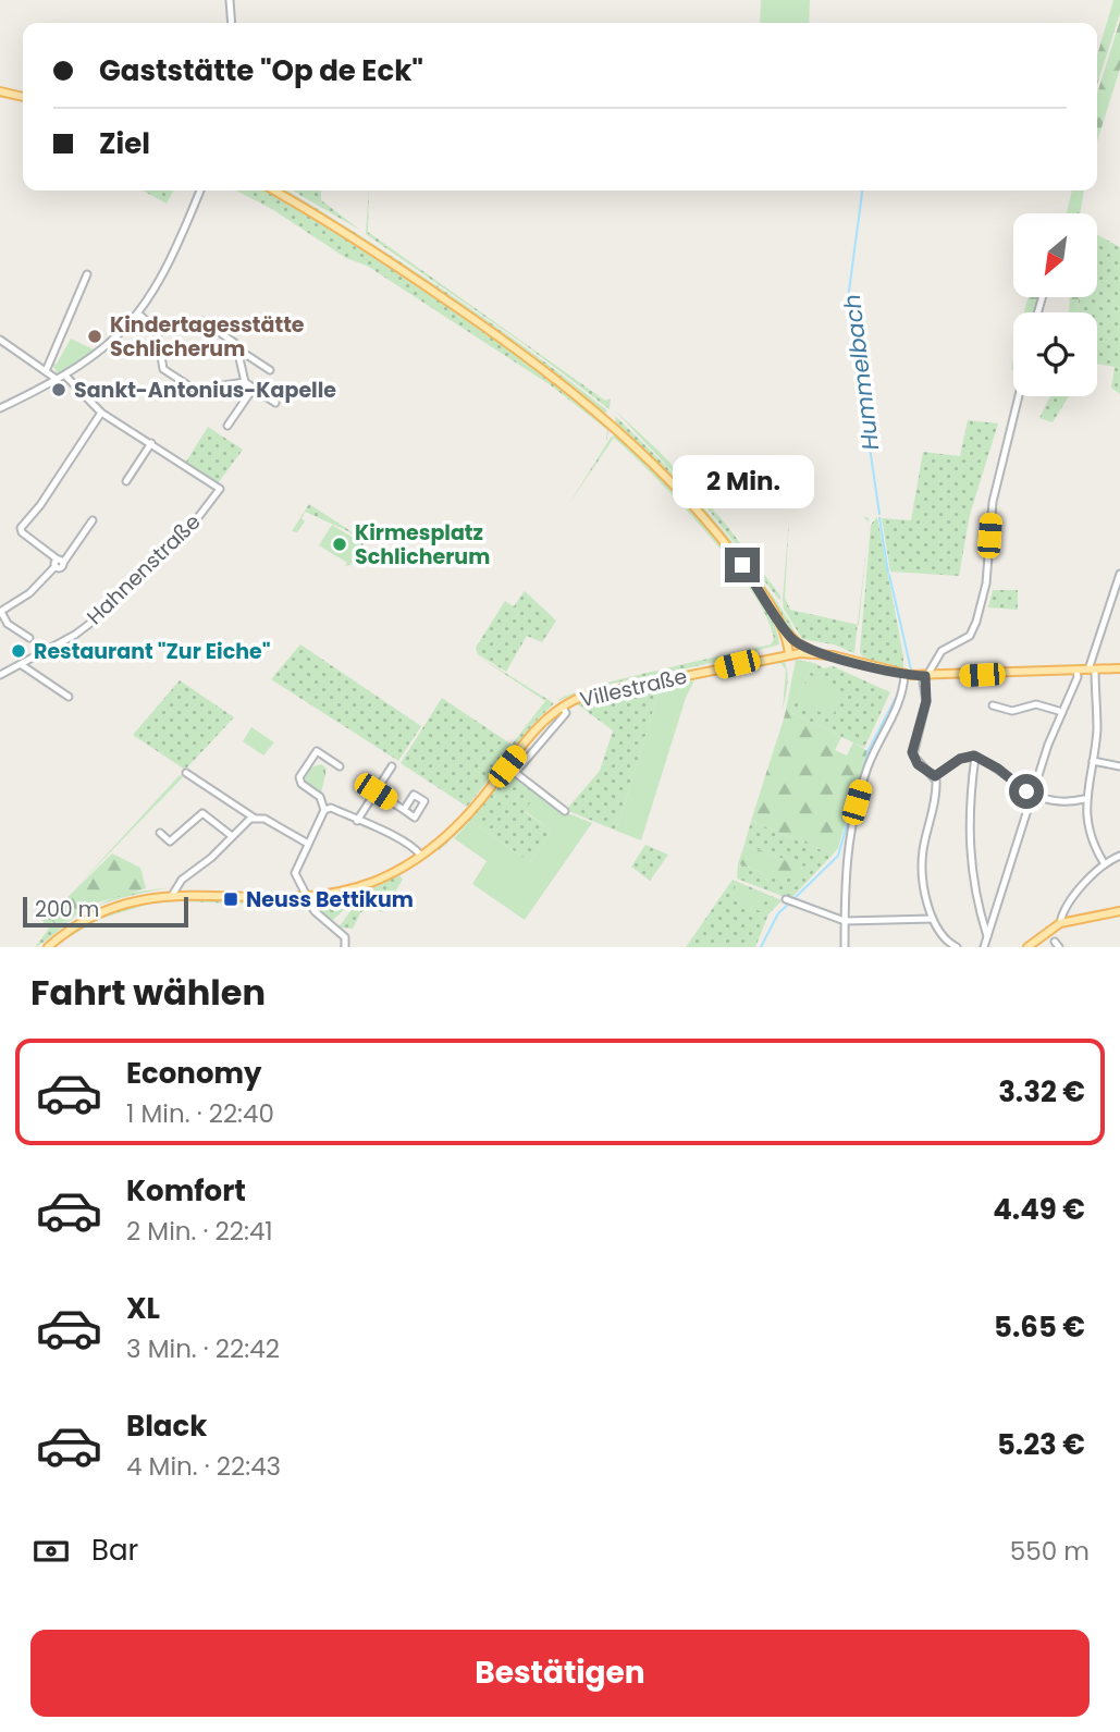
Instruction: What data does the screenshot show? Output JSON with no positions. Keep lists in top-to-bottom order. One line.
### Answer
{"streets":{"main road":["Villestraße"],"street":["Hahnenstraße"]},"water":["Hummelbach"],"places":{"other":["Kindertagesstätte Schlicherum","Sankt-Antonius-Kapelle","Kirmesplatz Schlicherum","Restaurant \"Zur Eiche\""],"transit":["Neuss Bettikum"]},"scale_bar":"200 m","north":"bottom left","page":{"banner":["Gaststätte \"Op de Eck\"","Ziel"],"bubble":"2 Min.","scale":"200 m","heading":"Fahrt wählen","list":[{"name":"Economy","note":"1 Min. · 22:40","value":"3.32 €"},{"name":"Komfort","note":"2 Min. · 22:41","value":"4.49 €"},{"name":"XL","note":"3 Min. · 22:42","value":"5.65 €"},{"name":"Black","note":"4 Min. · 22:43","value":"5.23 €"}],"pay":["Bar","550 m"],"buttons":"Bestätigen"}}
